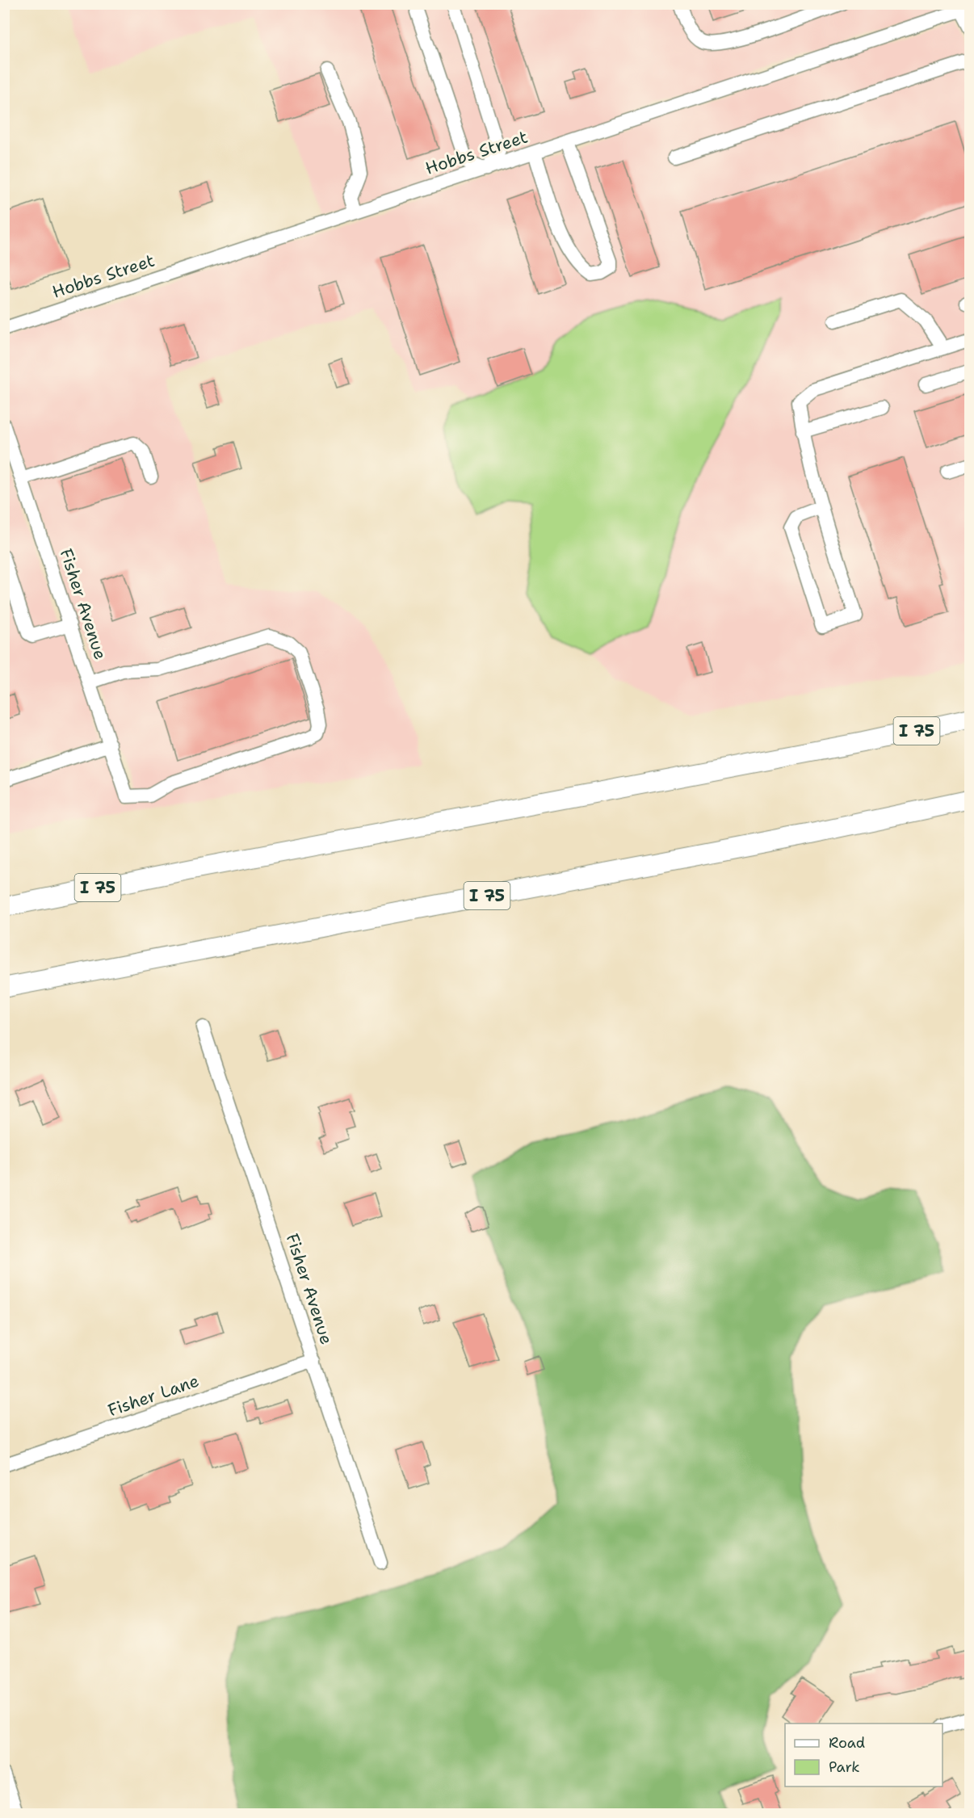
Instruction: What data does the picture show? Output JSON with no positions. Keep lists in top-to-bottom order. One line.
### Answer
{"streets":{"highway":["I 75"],"street":["Hobbs Street","Fisher Avenue","Fisher Lane"]},"crossings":[["Fisher Avenue","Fisher Lane"]],"legend":["Road","Park"]}
